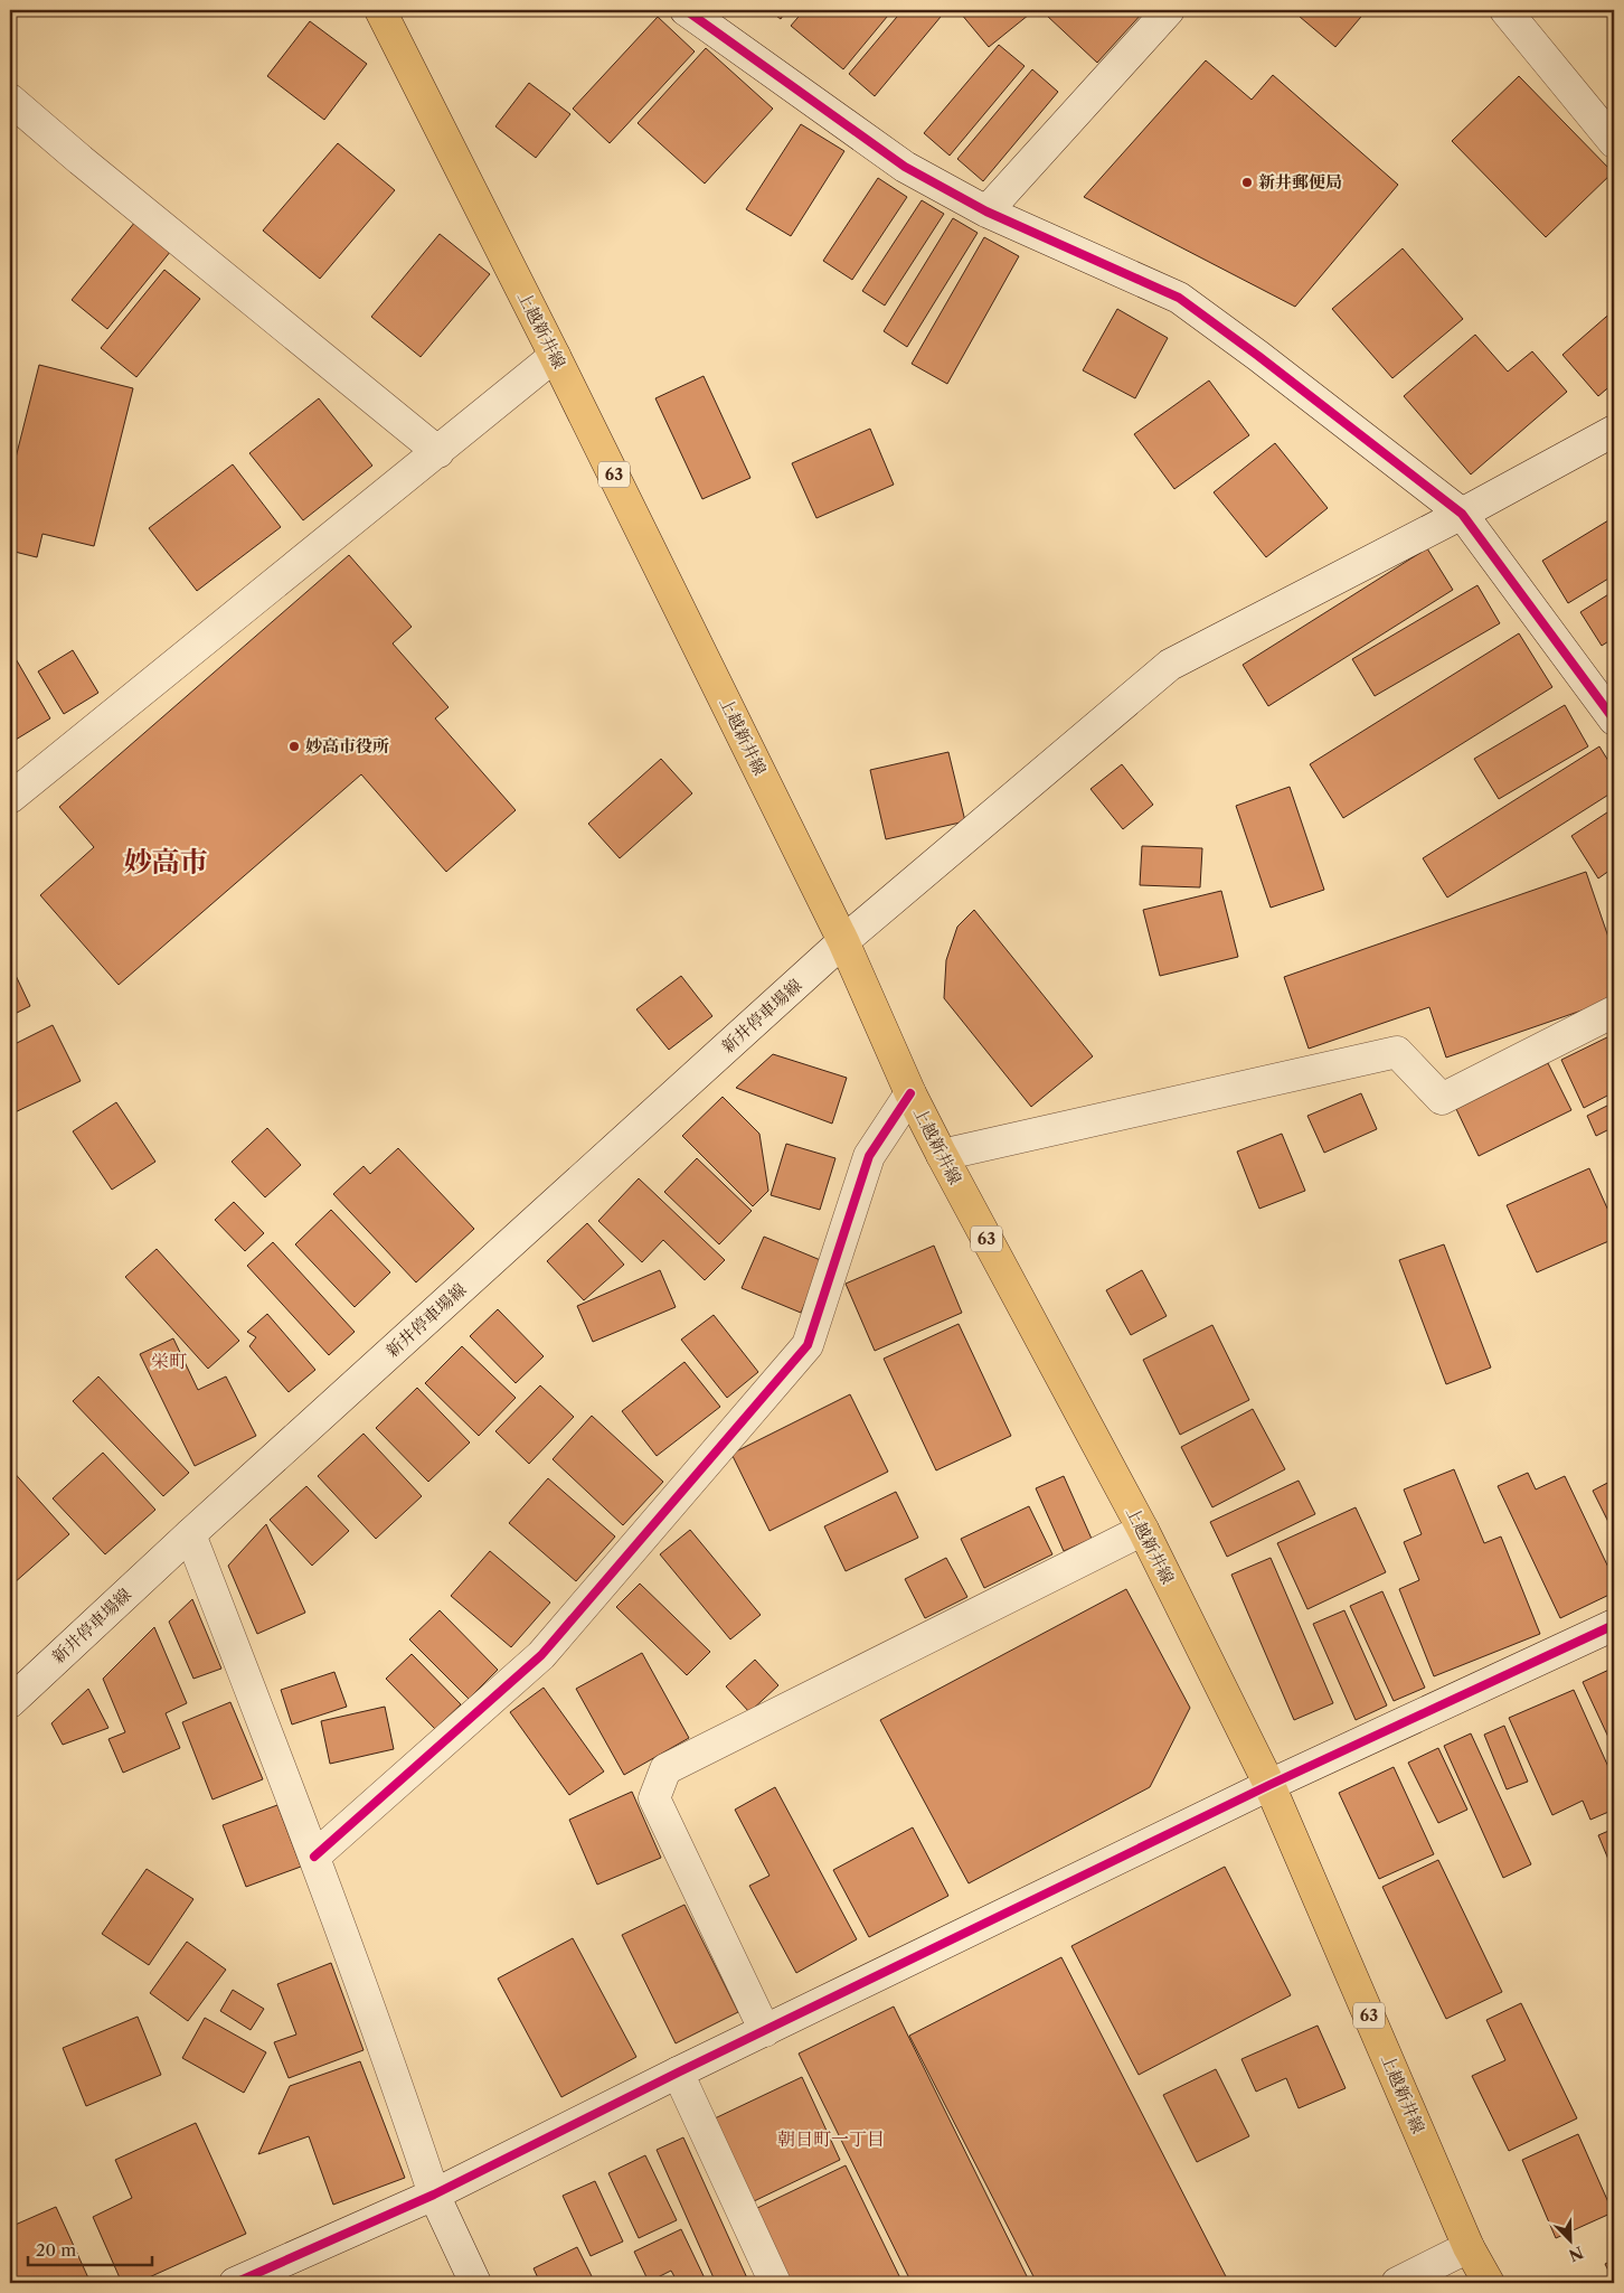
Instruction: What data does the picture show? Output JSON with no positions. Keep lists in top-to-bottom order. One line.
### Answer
{"streets":{"main road":["上越新井線","63"],"street":["新井停車場線"]},"crossings":[["上越新井線","新井停車場線"]],"districts":["妙高市","栄町","朝日町一丁目"],"places":["新井郵便局","妙高市役所"],"scale_bar":"20 m","north":"bottom right"}
